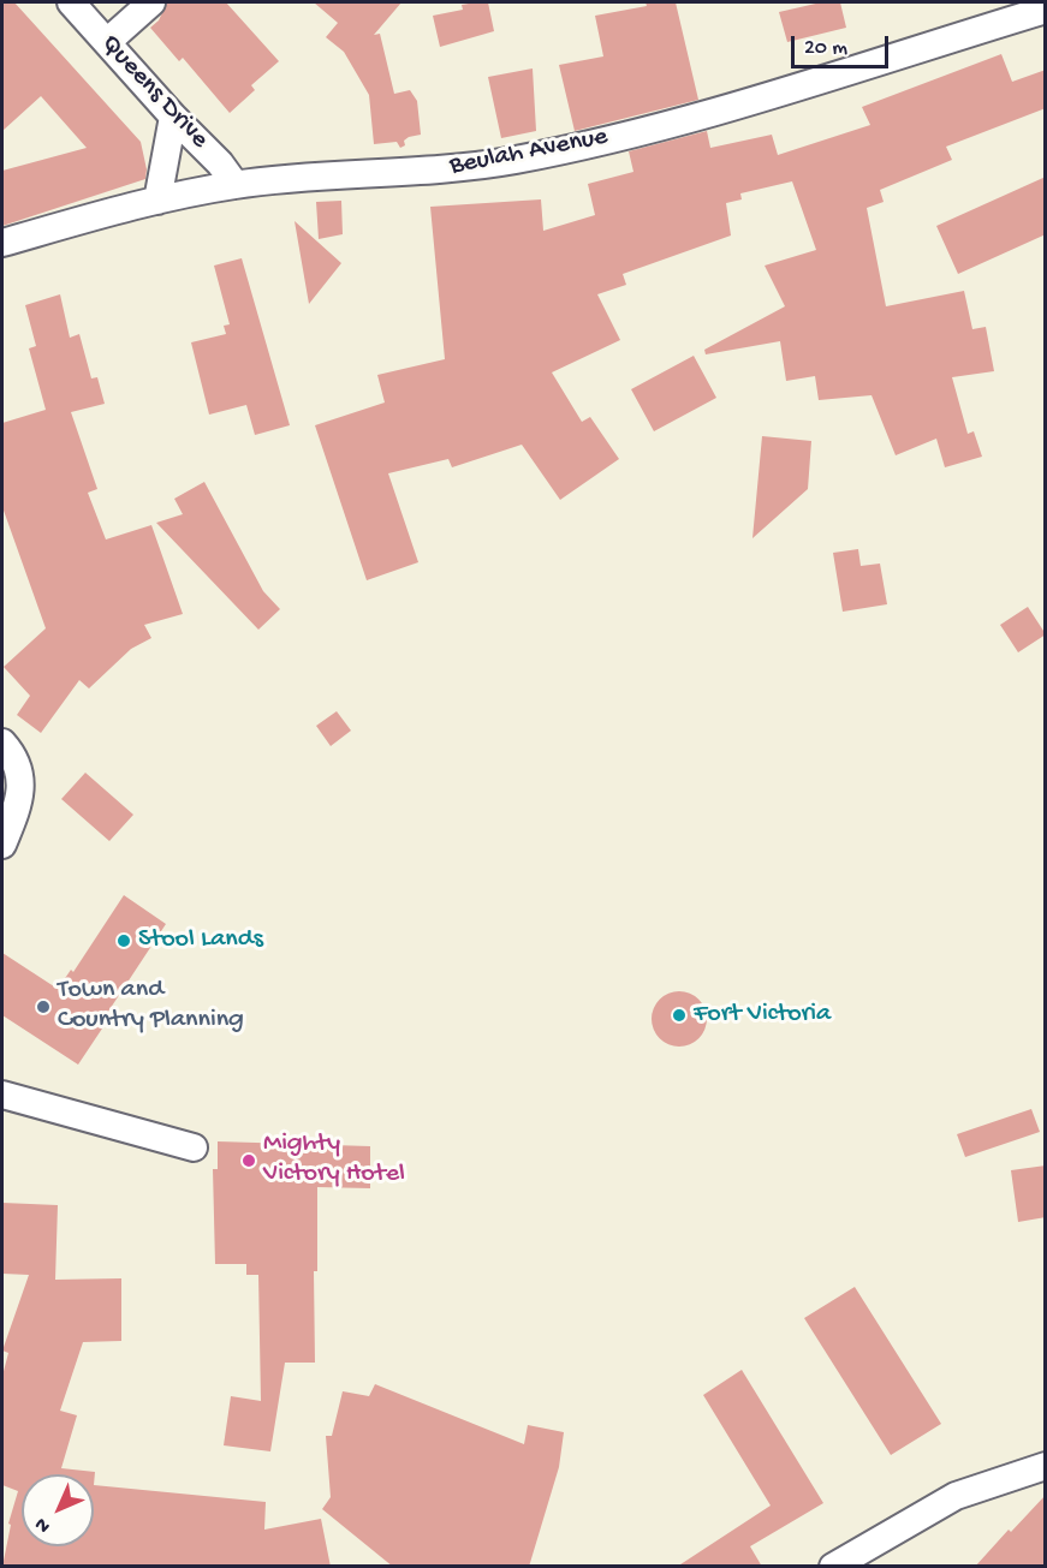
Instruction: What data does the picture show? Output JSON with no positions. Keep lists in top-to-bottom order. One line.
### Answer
{"streets":{"street":["Queens Drive","Beulah Avenue"]},"crossings":[["Queens Drive","Beulah Avenue"]],"places":["Stool Lands","Town and Country Planning","Fort Victoria","Mighty Victory Hotel"],"scale_bar":"20 m","north":"bottom left"}
